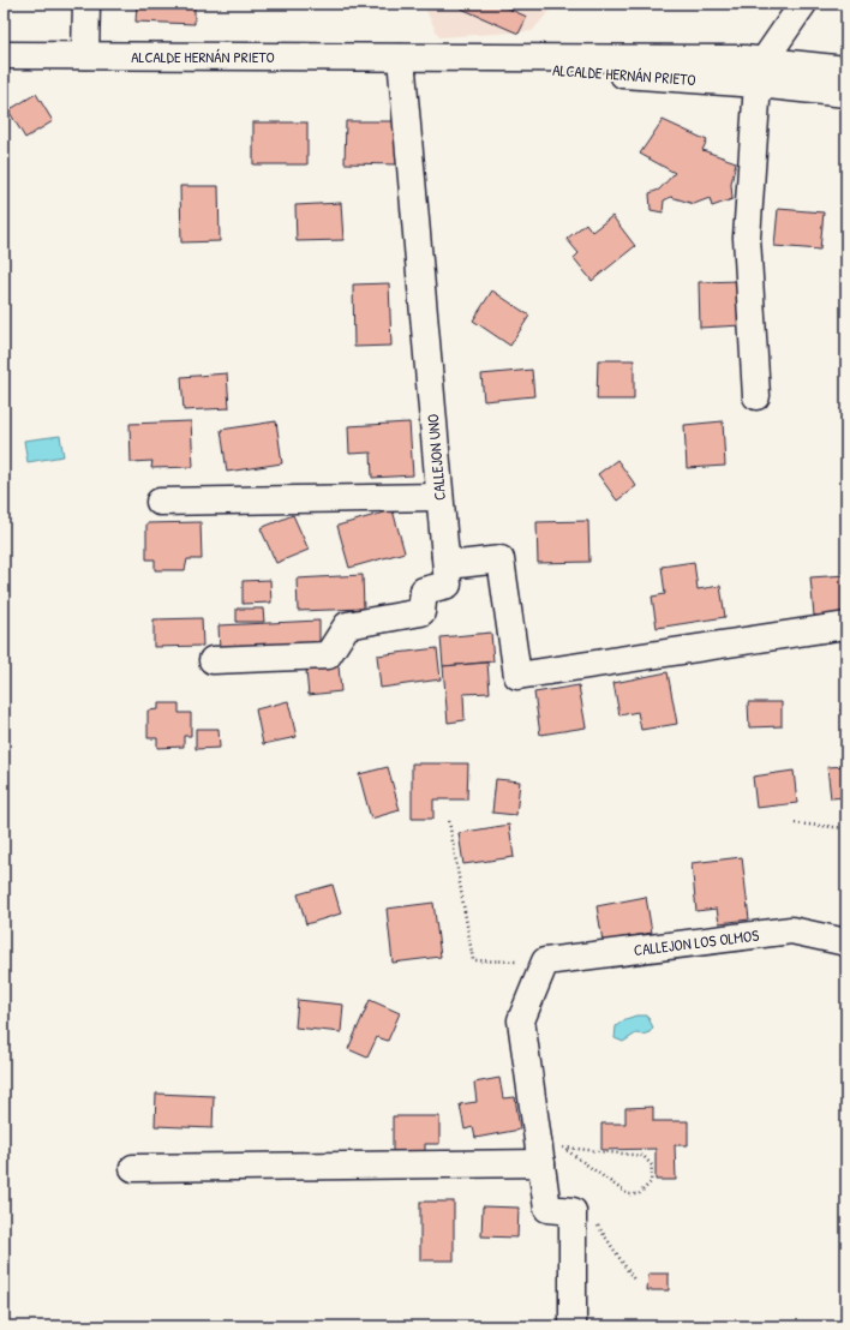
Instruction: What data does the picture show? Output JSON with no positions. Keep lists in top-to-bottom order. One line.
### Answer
{"streets":{"street":["ALCALDE HERNÁN PRIETO","CALLEJON UNO","CALLEJON LOS OLMOS"]},"crossings":[["ALCALDE HERNÁN PRIETO","CALLEJON UNO"]]}
